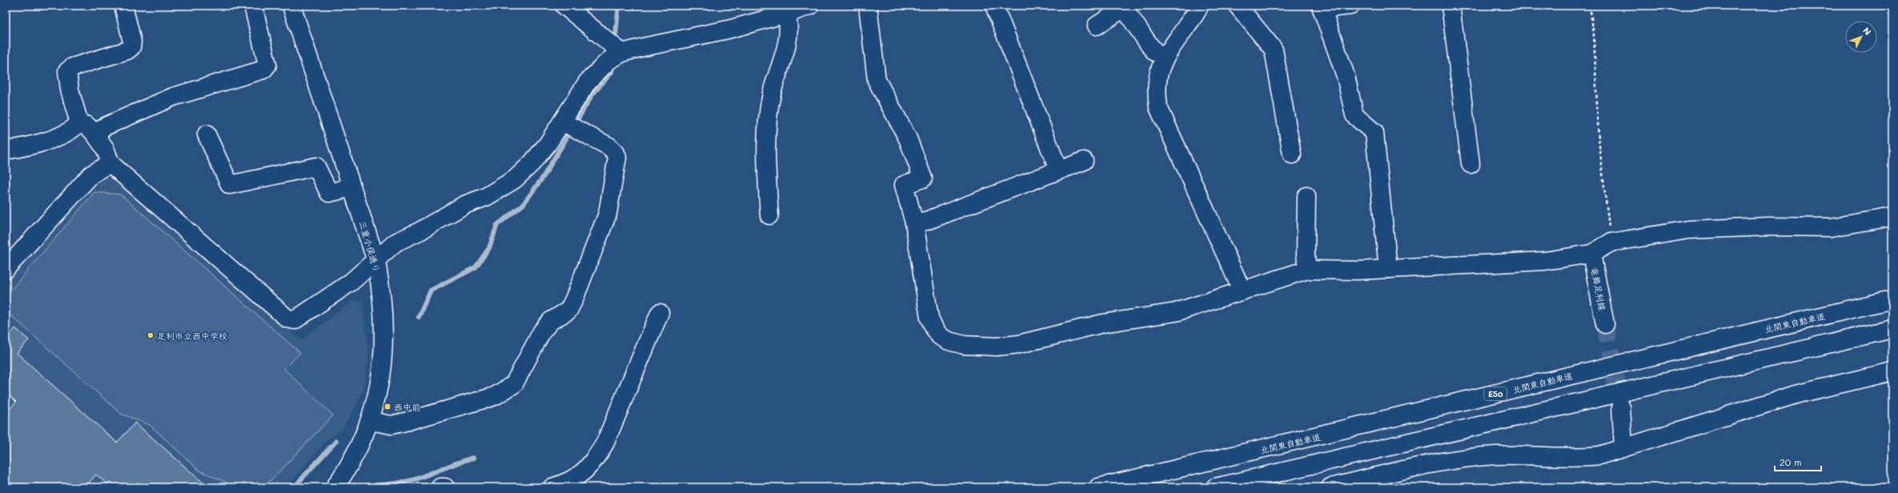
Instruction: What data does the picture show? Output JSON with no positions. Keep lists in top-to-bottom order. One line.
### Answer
{"streets":{"main road":["三重小俣通り","竜舞足利線","北関東自動車道","E50"]},"places":{"other":["足利市立西中学校"],"transit":["西中前"]},"scale_bar":"20 m","north":"top right"}
